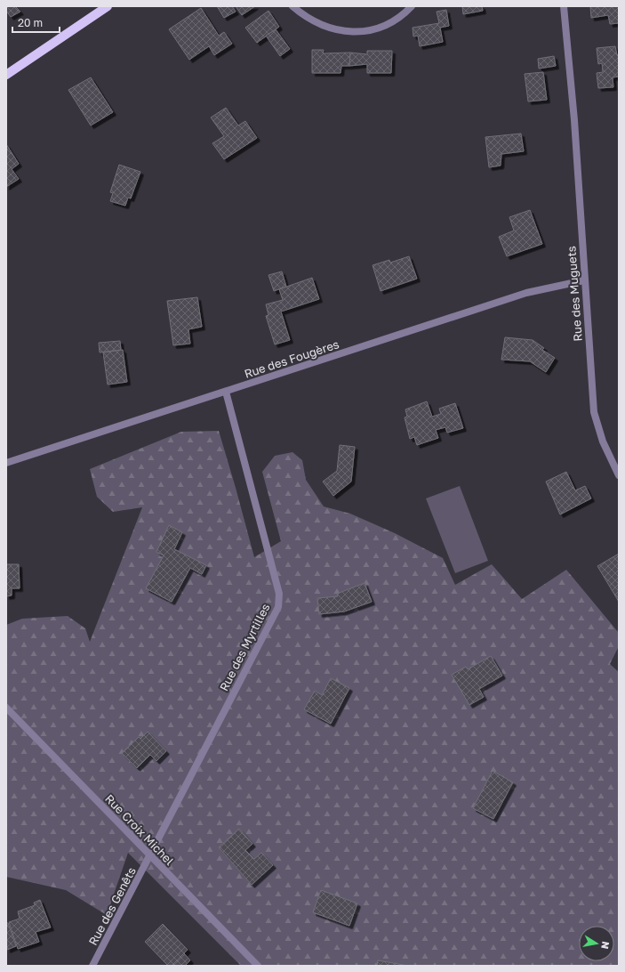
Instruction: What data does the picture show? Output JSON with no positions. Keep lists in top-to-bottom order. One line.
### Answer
{"streets":{"street":["Rue des Muguets","Rue des Fougères","Rue des Myrtilles","Rue Croix Michel","Rue des Genêts"]},"crossings":[["Rue des Muguets","Rue des Fougères"],["Rue des Fougères","Rue des Myrtilles"],["Rue des Myrtilles","Rue Croix Michel"],["Rue des Myrtilles","Rue des Genêts"],["Rue Croix Michel","Rue des Genêts"]],"scale_bar":"20 m","north":"right"}
